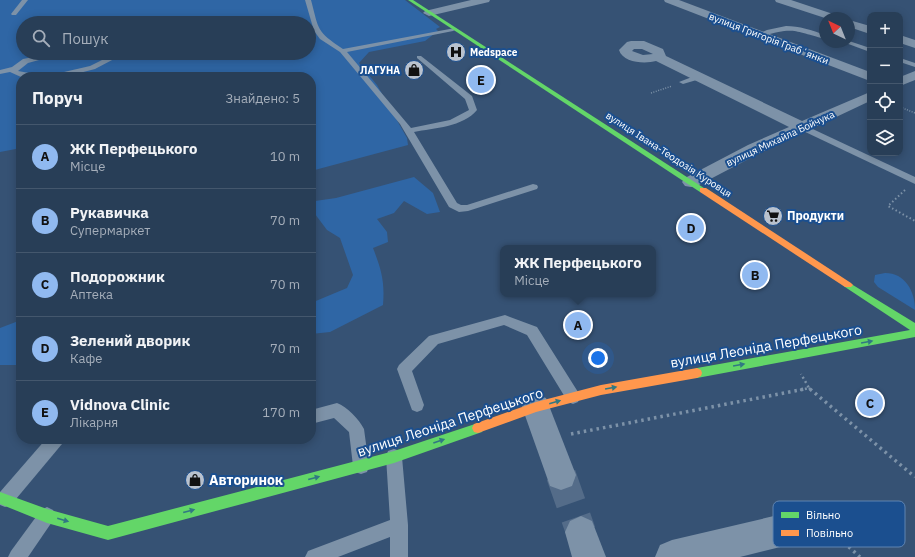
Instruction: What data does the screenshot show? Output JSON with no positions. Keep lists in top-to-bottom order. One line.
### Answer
{"streets":{"street":["вулиця Григорія Грабʼянки","вулиця Михайла Бойчука","вулиця Івана-Теодозія Куровця","вулиця Леоніда Перфецького"]},"crossings":[["вулиця Михайла Бойчука","вулиця Івана-Теодозія Куровця"]],"one_way":["вулиця Леоніда Перфецького"],"places":{"hospital":["Medspace"],"shop":["ЛАГУНА","Авторинок"],"supermarket":["Продукти"]},"legend":["Вільно","Повільно"],"north":"top left","page":{"map_buttons":["+","−"],"search":"Пошук","pins":["E","D","B","A","C"],"heading":["Поруч","Знайдено: 5"],"list":[{"mark":"A","name":"ЖК Перфецького","note":"Місце","value":"10 m"},{"mark":"B","name":"Рукавичка","note":"Супермаркет","value":"70 m"},{"mark":"C","name":"Подорожник","note":"Аптека","value":"70 m"},{"mark":"D","name":"Зелений дворик","note":"Кафе","value":"70 m"},{"mark":"E","name":"Vidnova Clinic","note":"Лікарня","value":"170 m"}],"popup":["ЖК Перфецького","Місце"]}}
